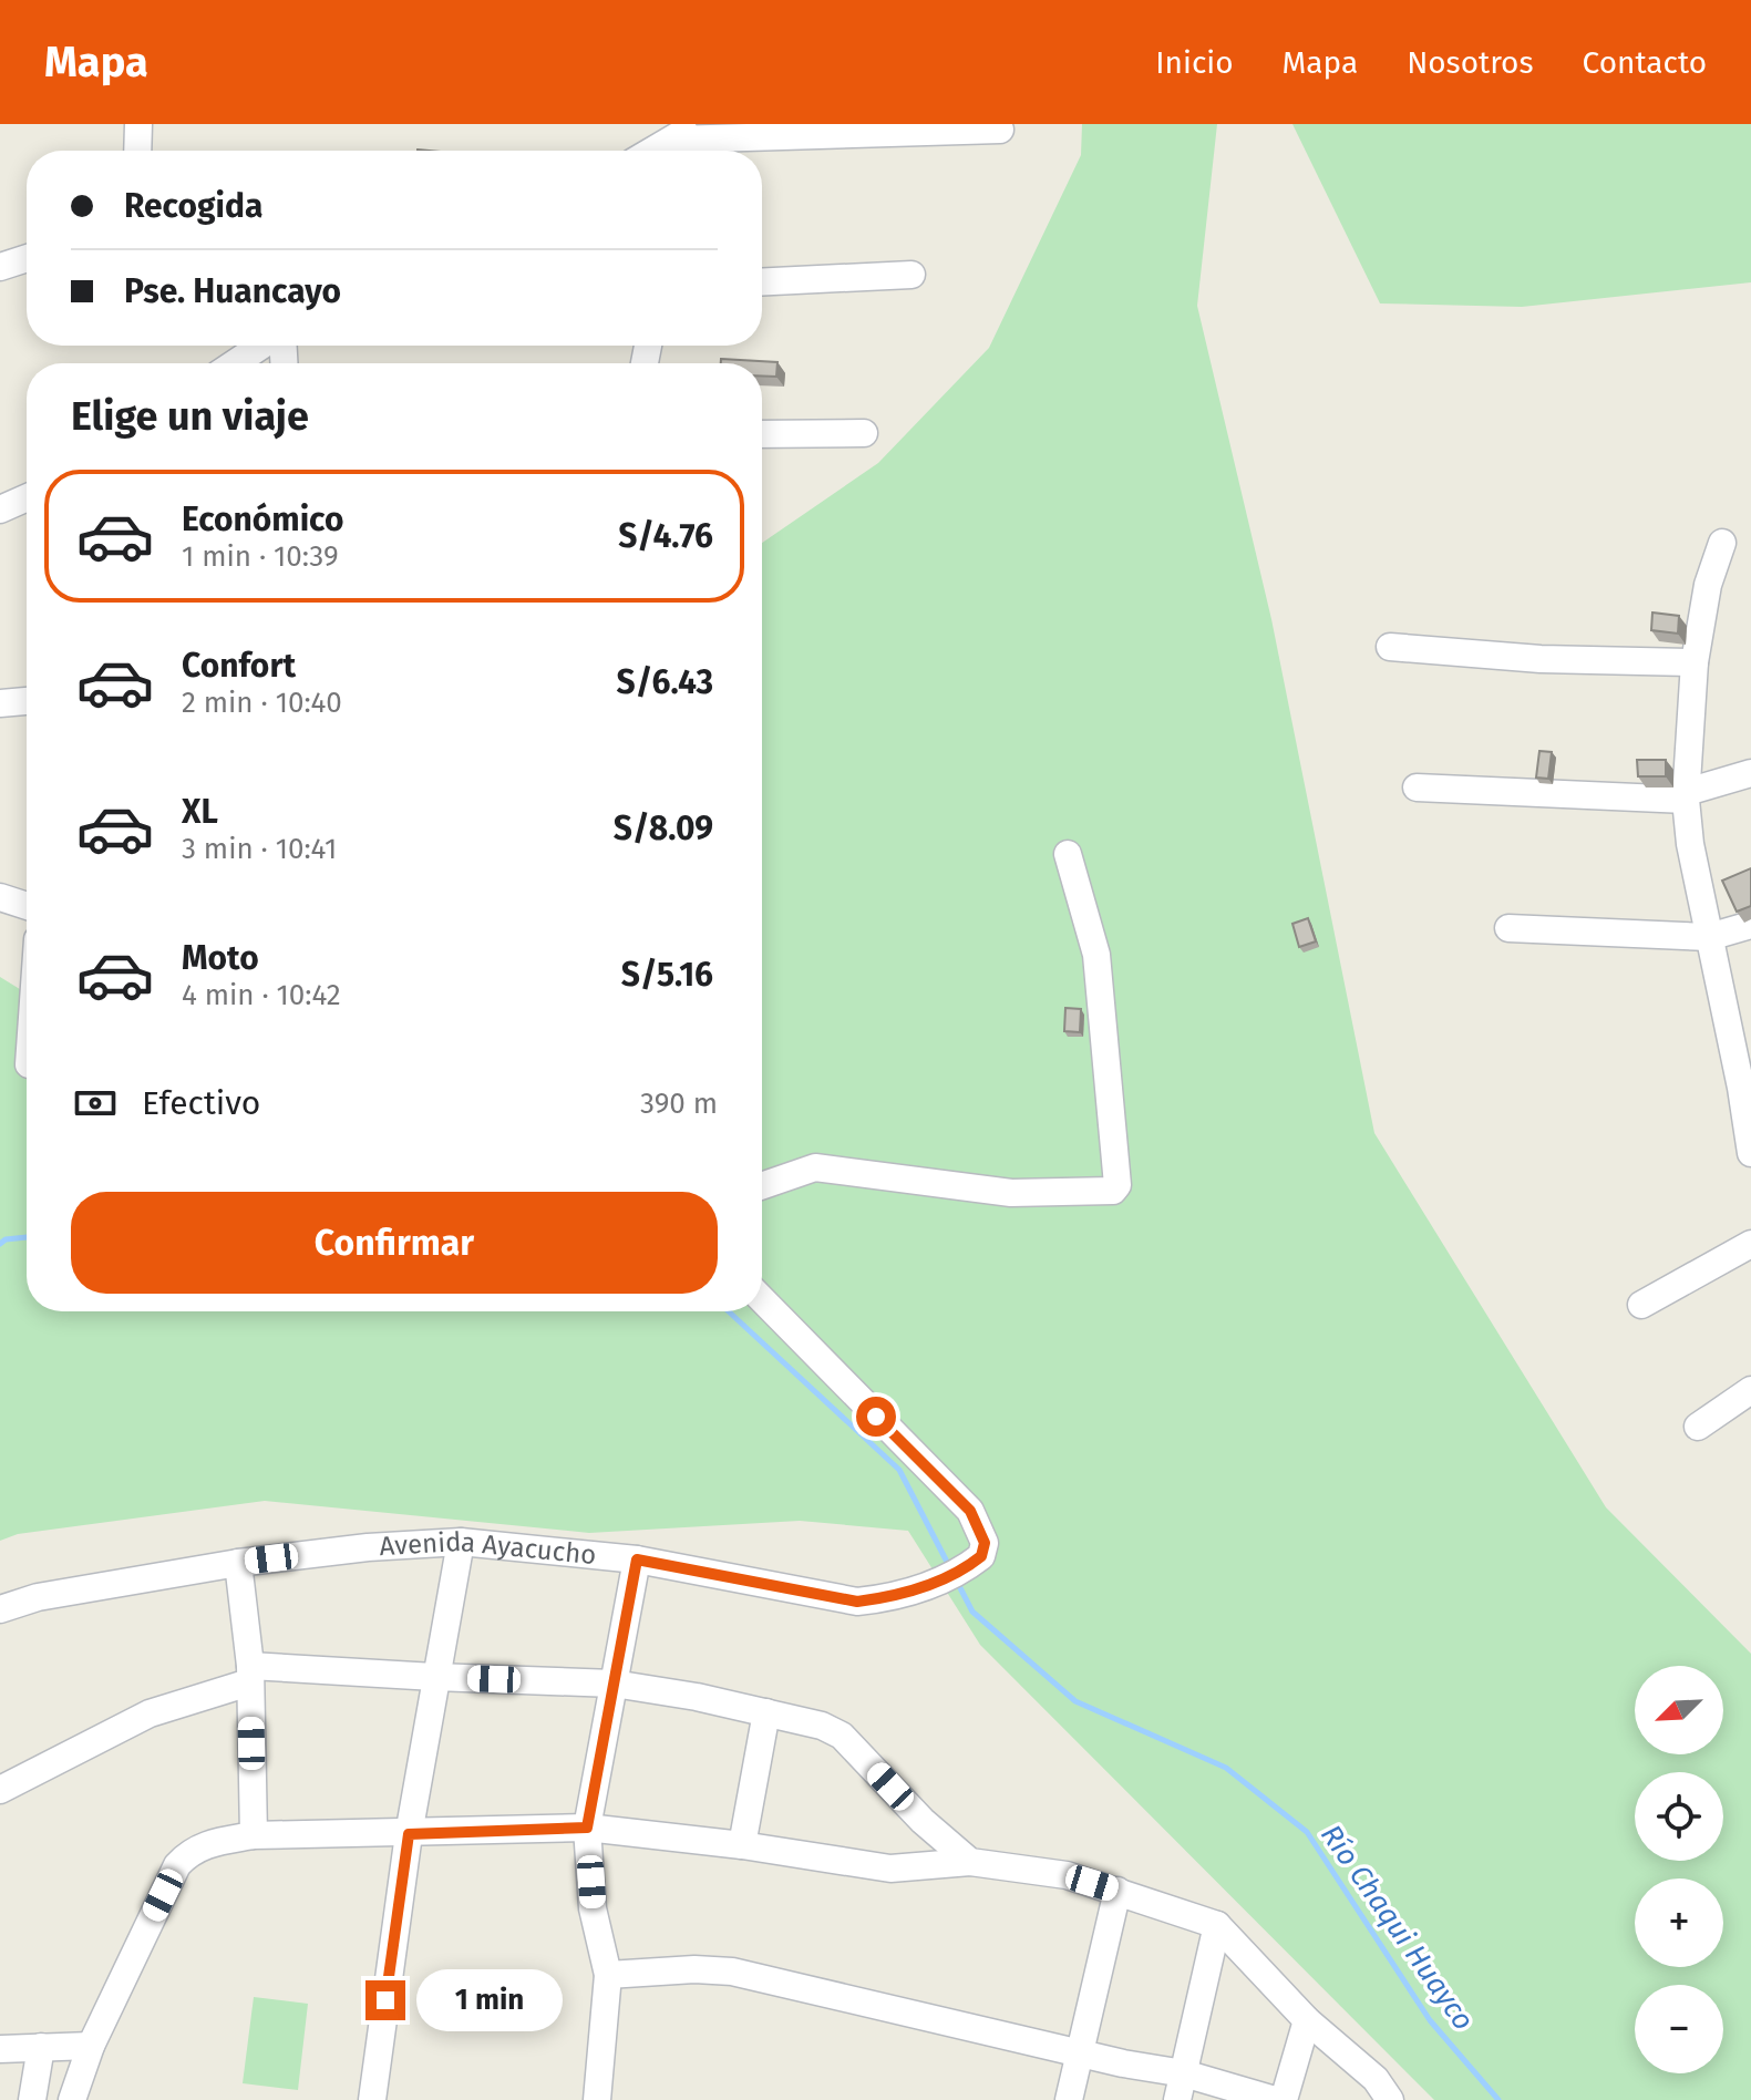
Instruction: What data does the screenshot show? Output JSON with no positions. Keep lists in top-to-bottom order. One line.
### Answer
{"streets":{"street":["Avenida Ayacucho"]},"water":["Río Chaqui Huayco"],"north":"bottom left","page":{"header":"Mapa","nav":["Inicio","Mapa","Nosotros","Contacto"],"banner":["Recogida","Pse. Huancayo"],"heading":"Elige un viaje","list":[{"name":"Económico","note":"1 min · 10:39","value":"S/4.76"},{"name":"Confort","note":"2 min · 10:40","value":"S/6.43"},{"name":"XL","note":"3 min · 10:41","value":"S/8.09"},{"name":"Moto","note":"4 min · 10:42","value":"S/5.16"}],"pay":["Efectivo","390 m"],"buttons":"Confirmar","map_buttons":["+","−"],"bubble":"1 min"}}
